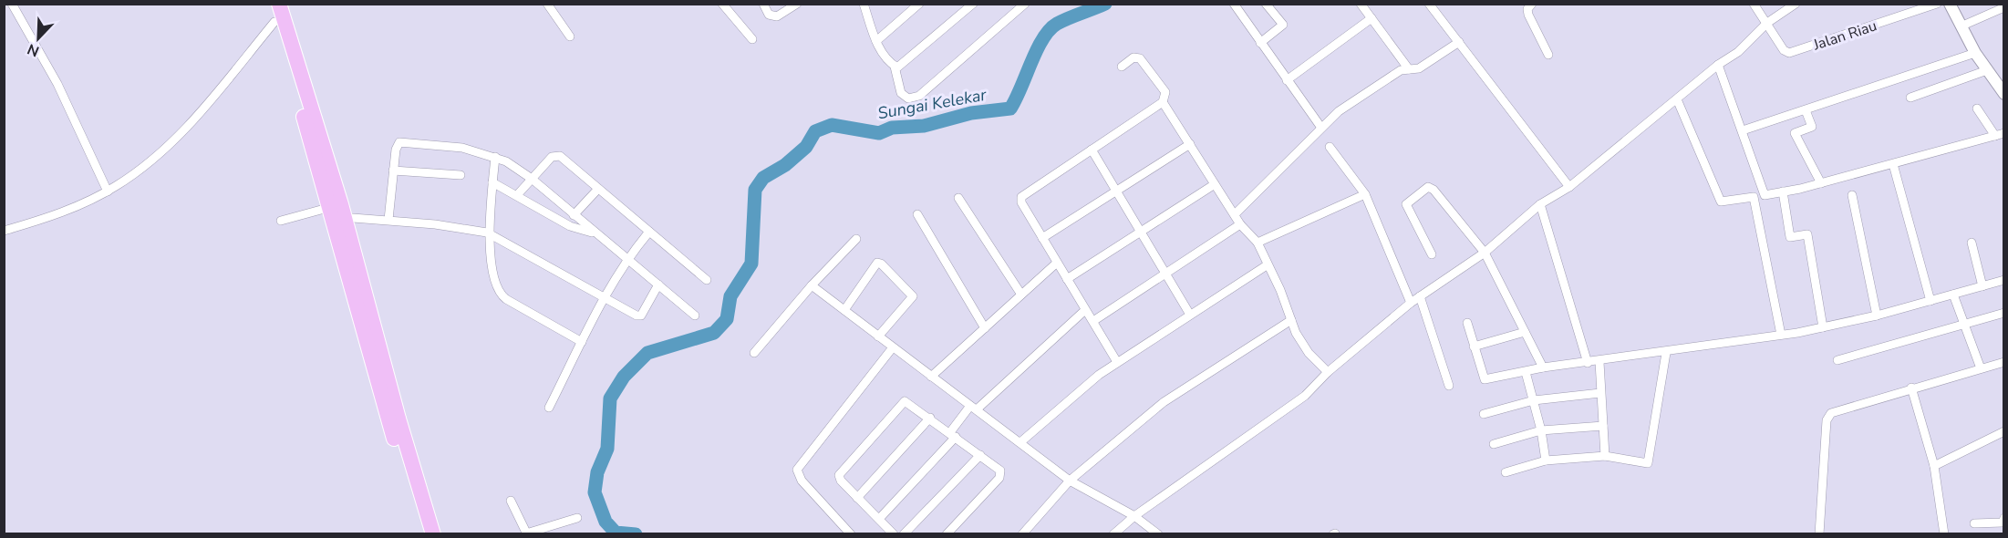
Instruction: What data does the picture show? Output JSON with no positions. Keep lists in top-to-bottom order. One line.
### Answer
{"streets":{"street":["Jalan Riau"]},"water":["Sungai Kelekar"],"north":"bottom left"}
